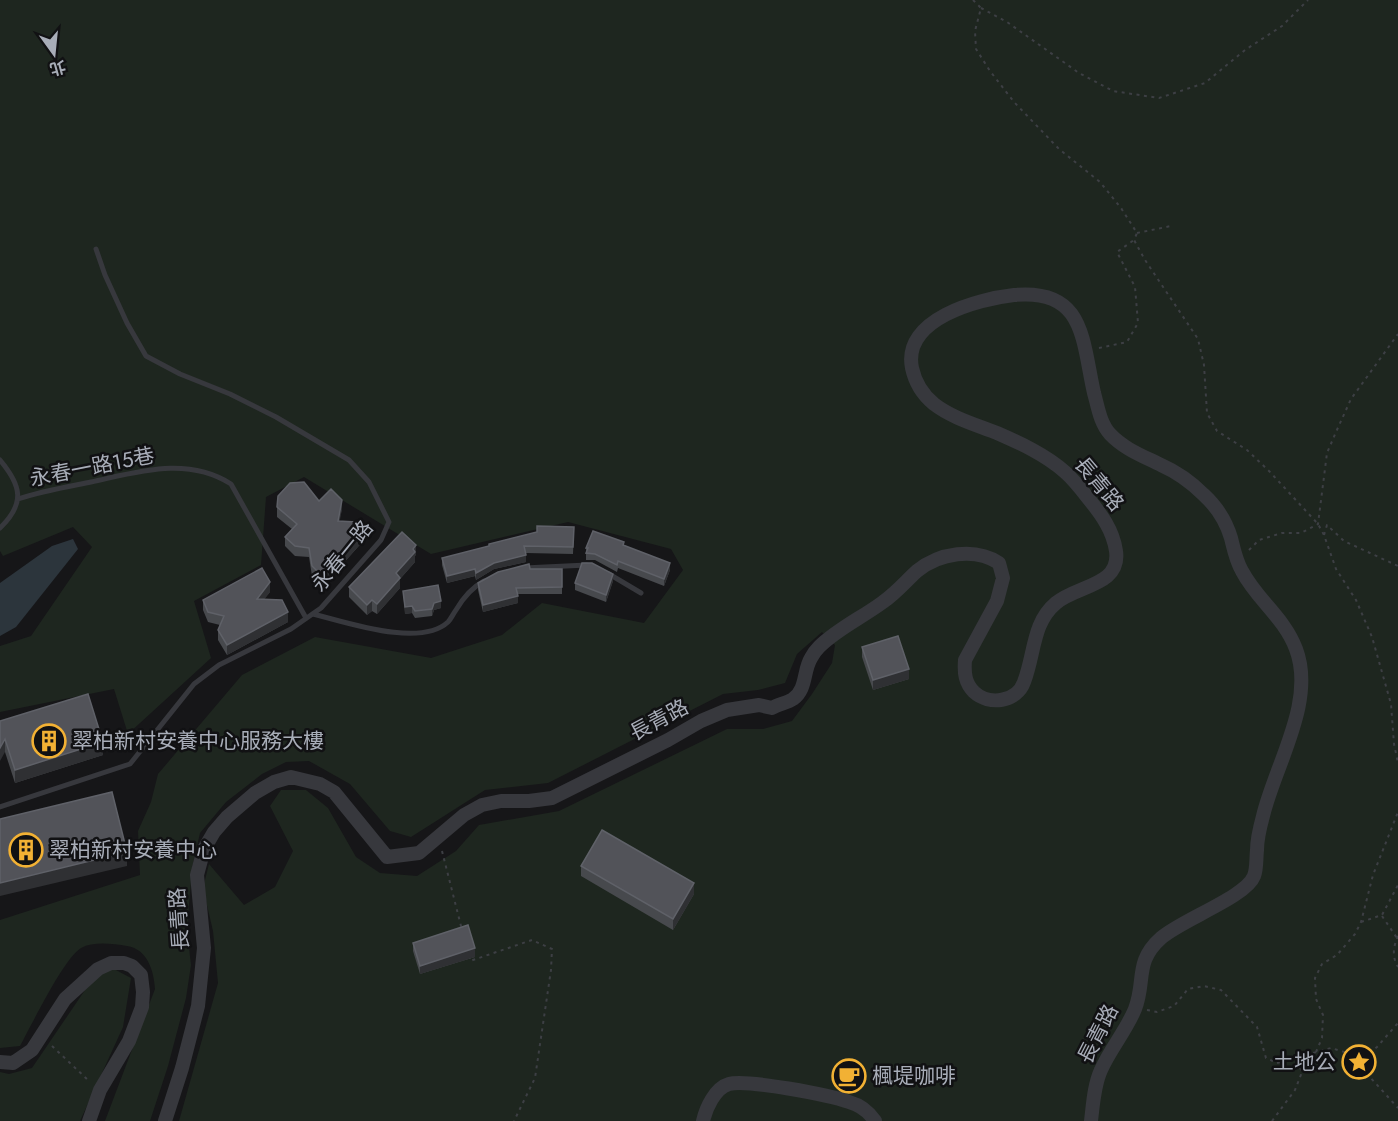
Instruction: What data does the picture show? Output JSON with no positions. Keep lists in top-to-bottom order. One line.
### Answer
{"streets":{"street":["長青路"],"lane":["永春一路15巷","永春一路"]},"crossings":[["永春一路15巷","永春一路"]],"places":{"building":["翠柏新村安養中心服務大樓","翠柏新村安養中心"],"place":["土地公"],"cafe":["楓堤咖啡"]},"north":"bottom"}
